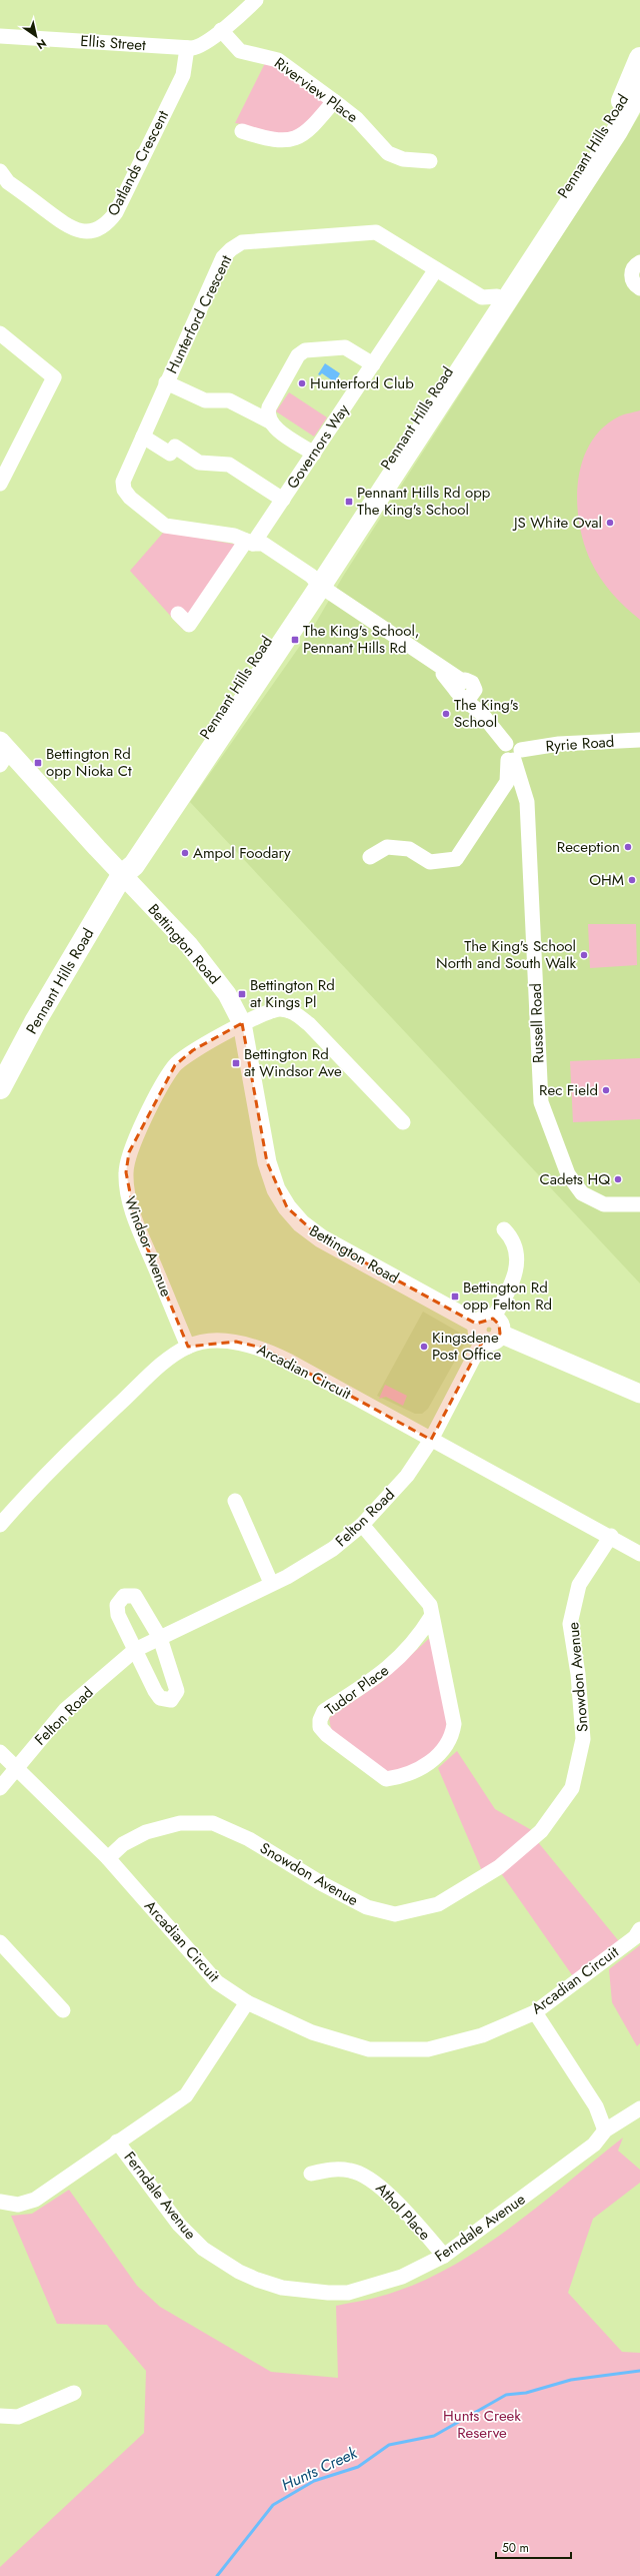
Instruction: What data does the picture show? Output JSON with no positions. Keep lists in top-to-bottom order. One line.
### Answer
{"streets":{"highway":["Pennant Hills Road"],"main road":["Bettington Road"],"street":["Ellis Street","Riverview Place","Oatlands Crescent","Hunterford Crescent","Governors Way","Ryrie Road","Russell Road","Windsor Avenue","Arcadian Circuit","Felton Road","Snowdon Avenue","Tudor Place","Ferndale Avenue","Athol Place"]},"crossings":[["Ellis Street","Riverview Place"],["Ellis Street","Oatlands Crescent"],["Pennant Hills Road","Hunterford Crescent"],["Pennant Hills Road","Bettington Road"],["Hunterford Crescent","Governors Way"],["Ryrie Road","Russell Road"],["Bettington Road","Windsor Avenue"],["Bettington Road","Felton Road"],["Windsor Avenue","Arcadian Circuit"],["Arcadian Circuit","Felton Road"],["Arcadian Circuit","Snowdon Avenue"],["Felton Road","Tudor Place"],["Ferndale Avenue","Athol Place"]],"water":["Hunts Creek"],"parks":["Hunts Creek Reserve"],"places":{"other":["Hunterford Club","JS White Oval","The King's School","Reception","Ampol Foodary","OHM","The King's School North and South Walk","Rec Field","Cadets HQ","Kingsdene Post Office"],"transit":["Pennant Hills Rd opp The King's School","The King's School, Pennant Hills Rd","Bettington Rd opp Nioka Ct","Bettington Rd at Kings Pl","Bettington Rd at Windsor Ave","Bettington Rd opp Felton Rd"]},"scale_bar":"50 m","north":"bottom right"}
